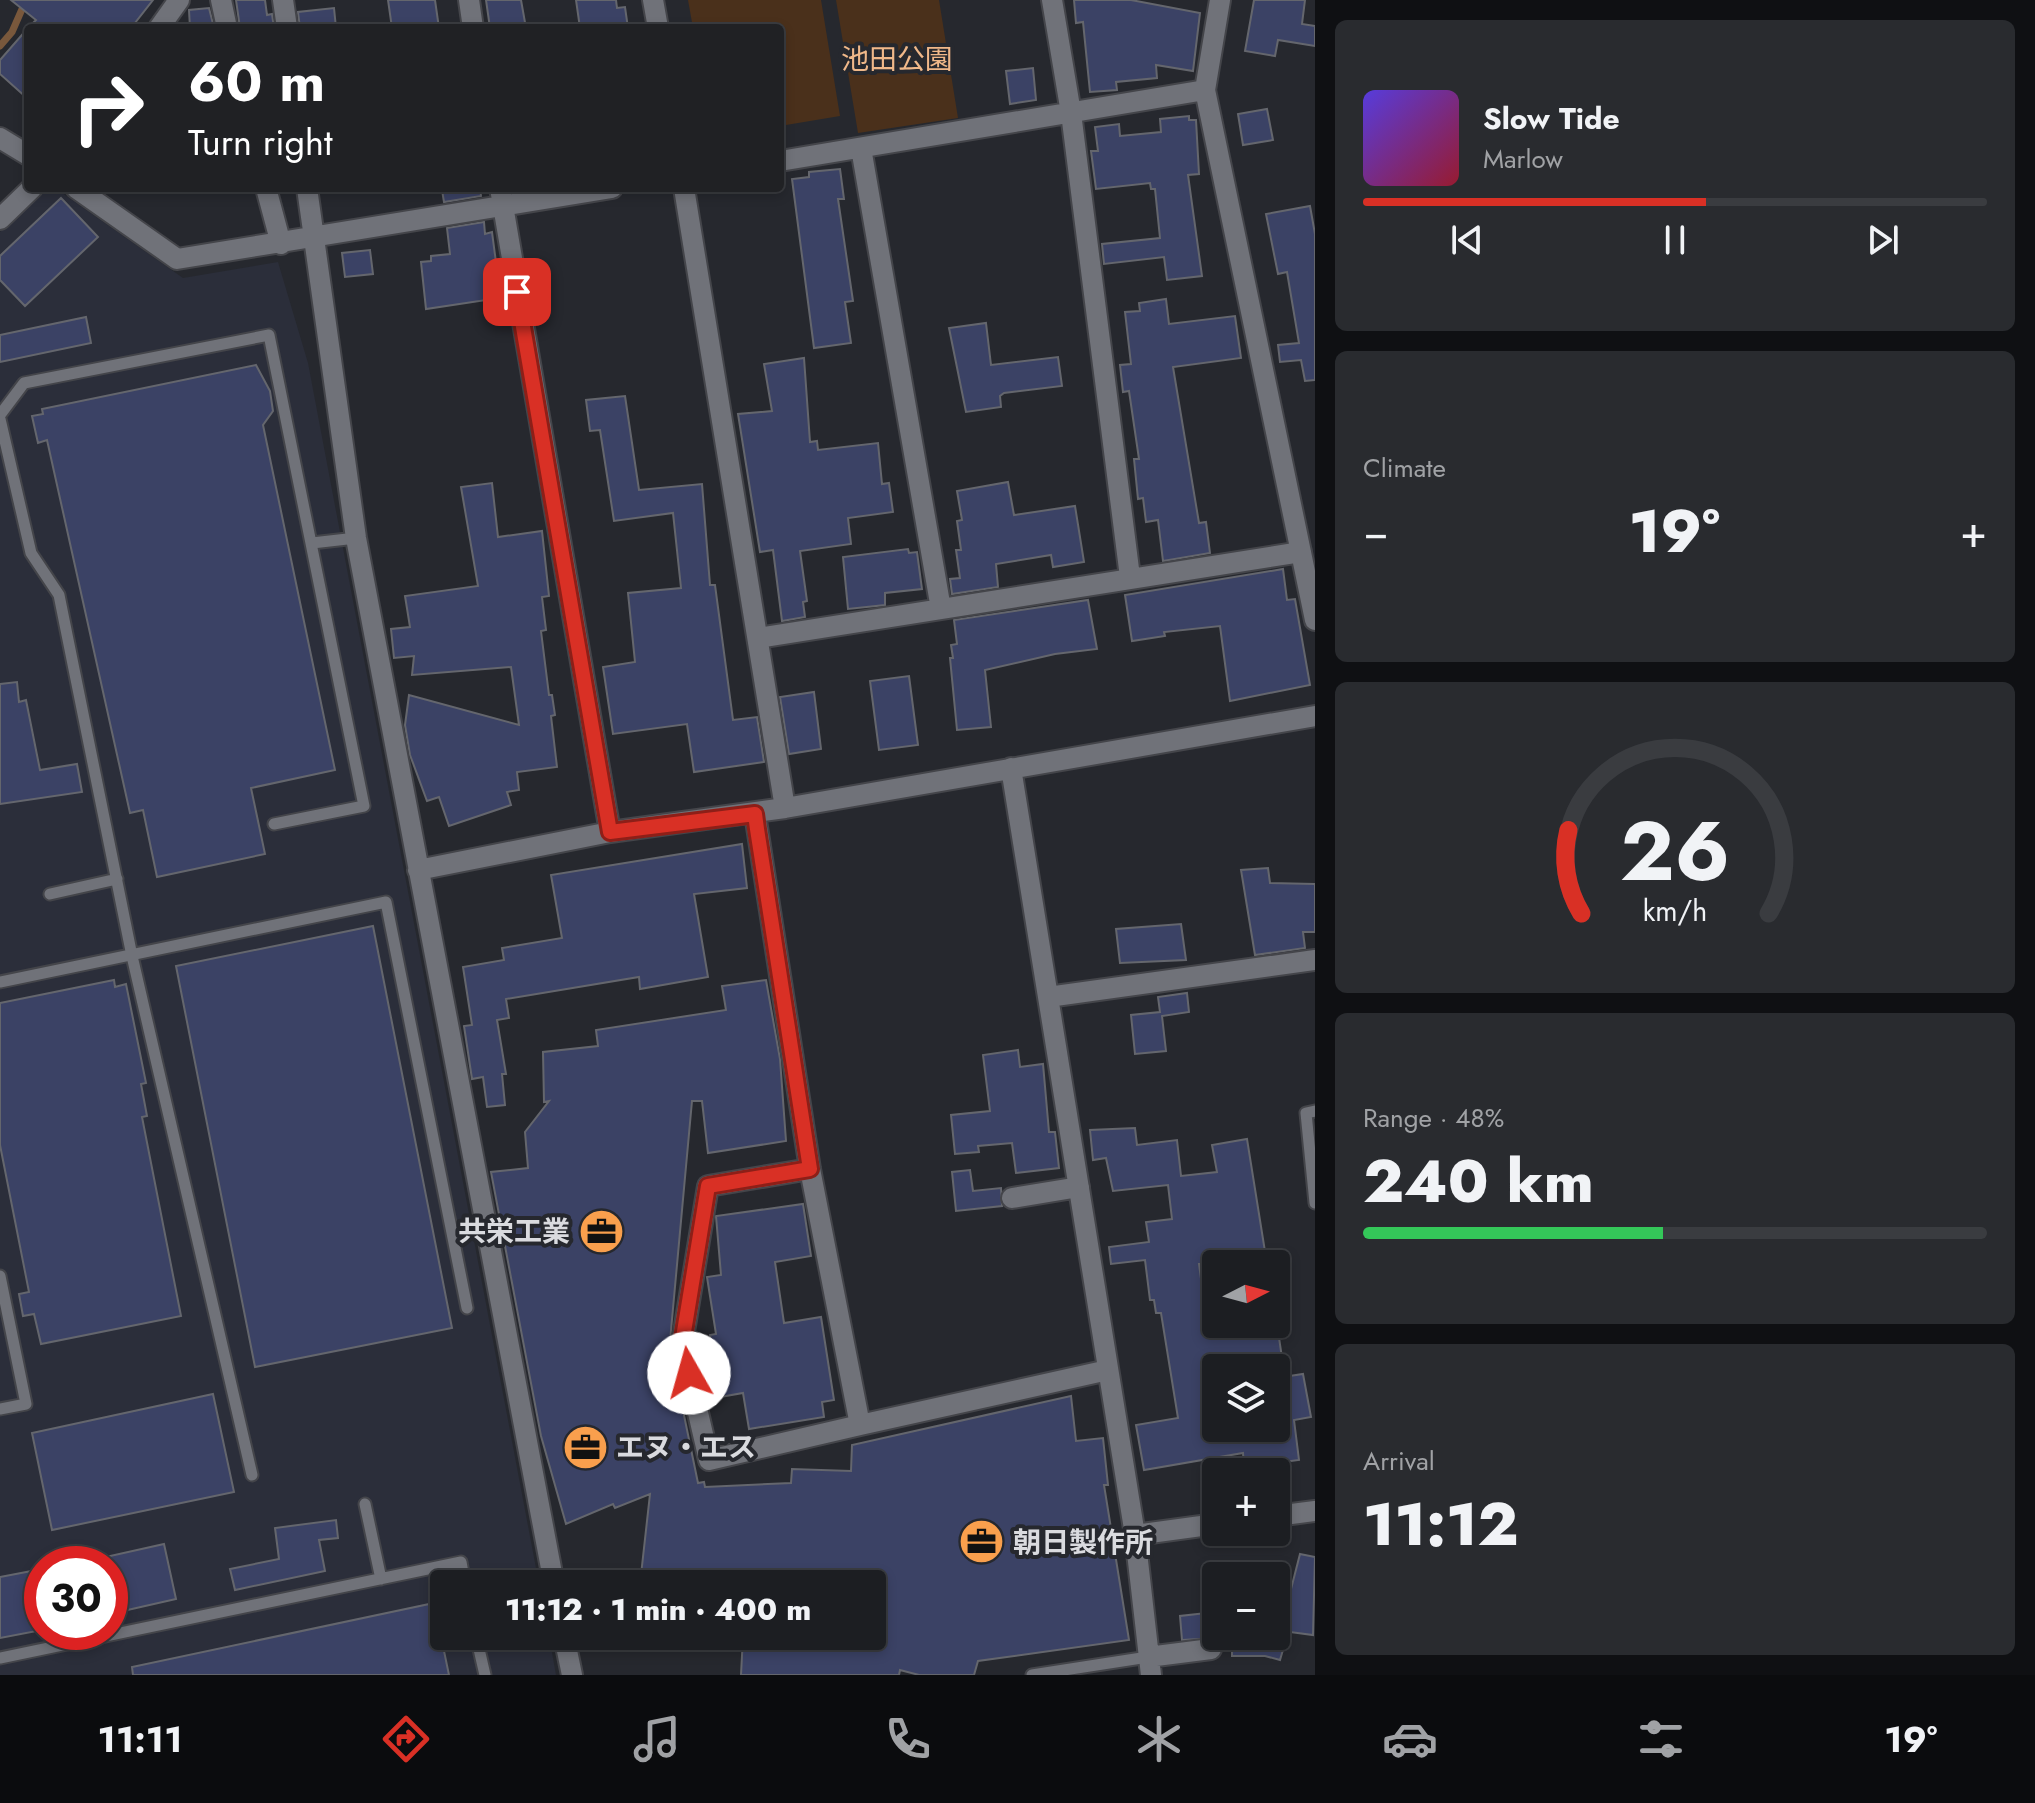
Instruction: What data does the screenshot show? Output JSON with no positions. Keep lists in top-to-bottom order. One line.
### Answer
{"parks":["池田公園"],"places":{"office":["共栄工業","エヌ・エス","朝日製作所"]},"north":"right","page":{"turn":["60 m","Turn right"],"song":["Slow Tide","Marlow"],"tile":["Climate",["Range · 48%","240 km"],["Arrival","11:12"]],"heat":["−","19°","+"],"map_buttons":["+","−"],"limit":"30","trip":"11:12 · 1 min · 400 m","tabs":["11:11","19°"],"gauge":["26","km/h"]}}
